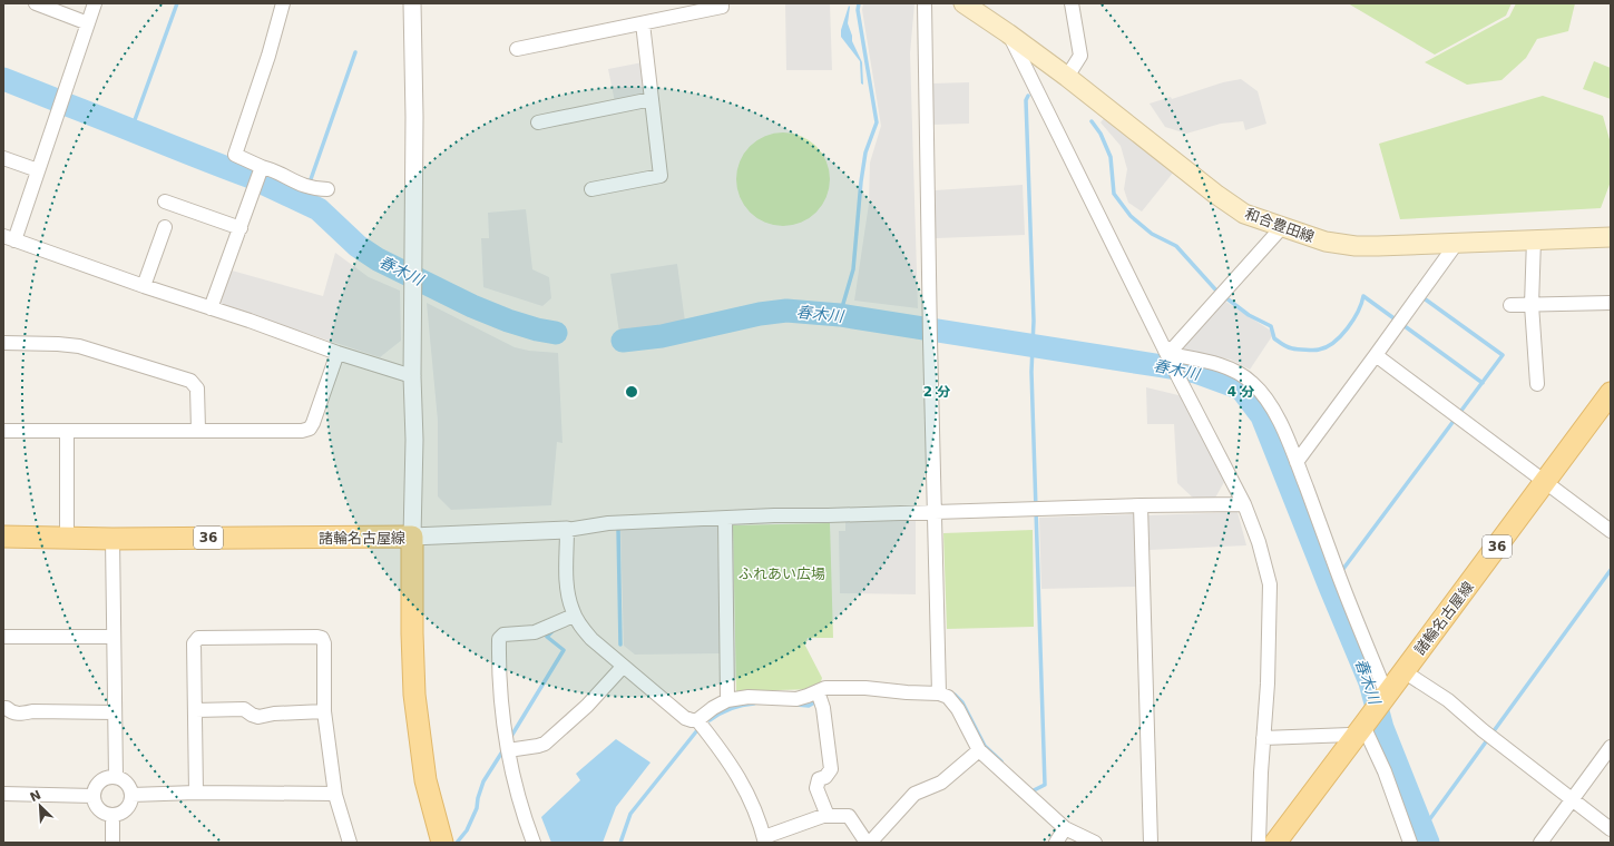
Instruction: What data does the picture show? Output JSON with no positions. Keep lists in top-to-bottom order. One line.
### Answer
{"streets":{"main road":["和合豊田線","36","諸輪名古屋線"]},"water":["春木川"],"parks":["ふれあい広場"],"north":"top left","rings":["2 分","4 分"]}
